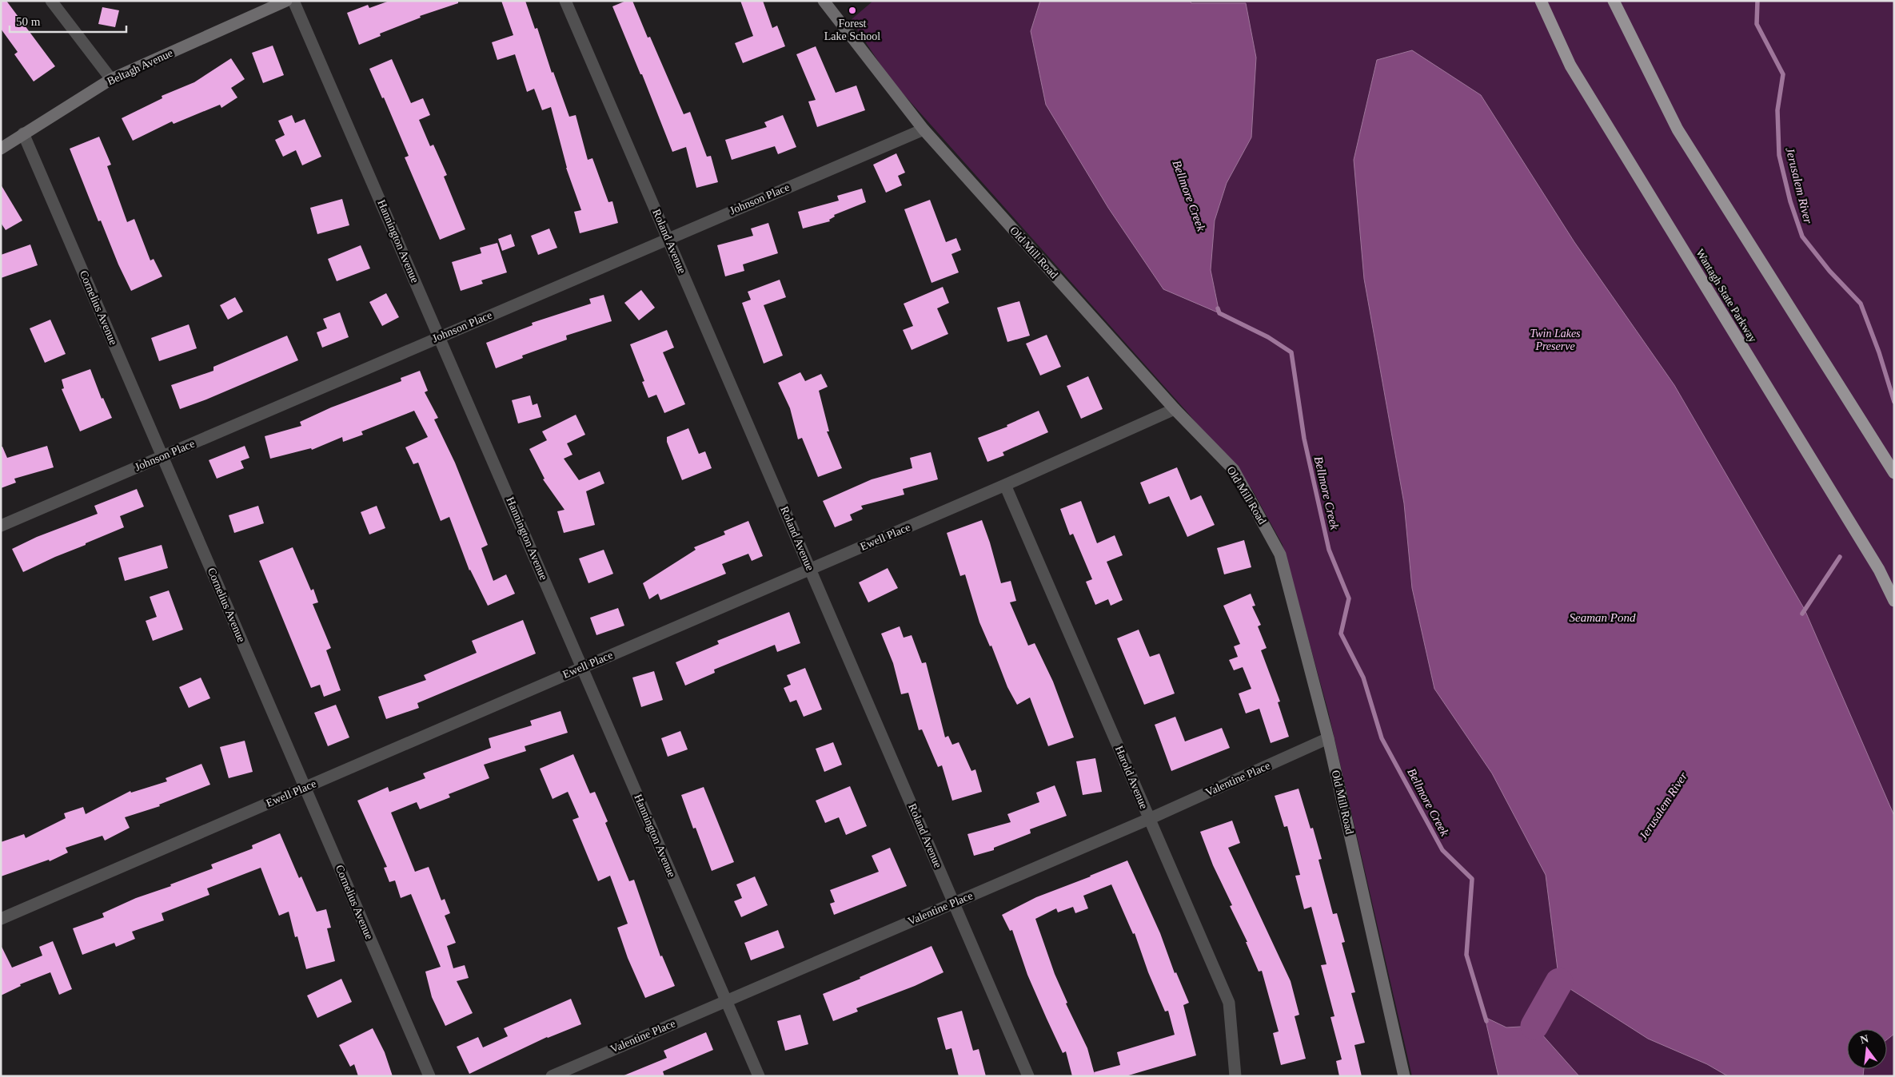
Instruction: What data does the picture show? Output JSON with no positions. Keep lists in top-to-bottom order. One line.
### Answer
{"streets":{"highway":["Wantagh State Parkway"],"street":["Beltagh Avenue","Johnson Place","Hannington Avenue","Roland Avenue","Old Mill Road","Cornelius Avenue","Ewell Place","Harold Avenue","Valentine Place"]},"crossings":[["Beltagh Avenue","Cornelius Avenue"],["Johnson Place","Hannington Avenue"],["Johnson Place","Roland Avenue"],["Johnson Place","Old Mill Road"],["Johnson Place","Cornelius Avenue"],["Hannington Avenue","Ewell Place"],["Hannington Avenue","Valentine Place"],["Roland Avenue","Ewell Place"],["Roland Avenue","Valentine Place"],["Old Mill Road","Ewell Place"],["Old Mill Road","Valentine Place"],["Cornelius Avenue","Ewell Place"],["Ewell Place","Harold Avenue"],["Harold Avenue","Valentine Place"]],"water":["Jerusalem River","Bellmore Creek","Seaman Pond"],"parks":["Twin Lakes Preserve"],"places":["Forest Lake School"],"scale_bar":"50 m","north":"top"}
